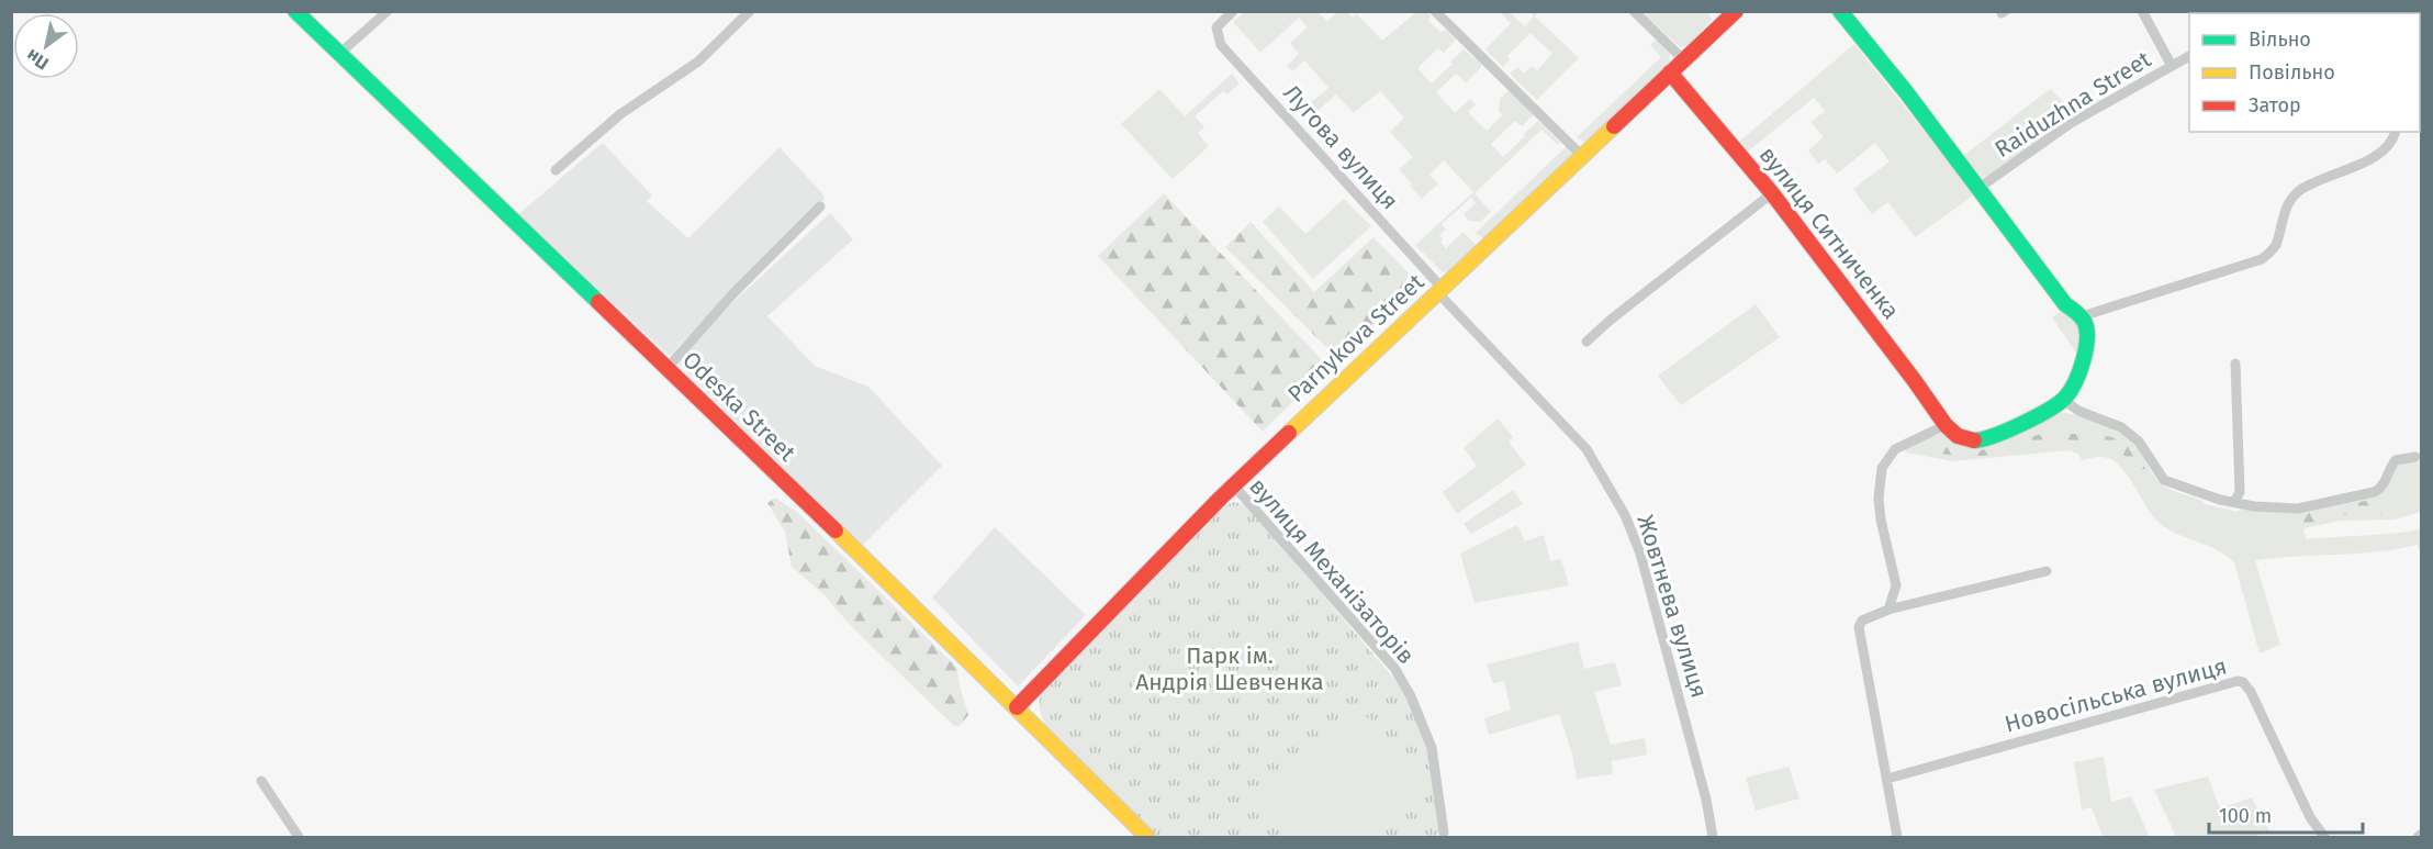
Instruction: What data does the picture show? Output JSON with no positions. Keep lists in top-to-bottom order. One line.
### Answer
{"streets":{"street":["Raiduzhna Street","Лугова вулиця","вулиця Ситниченка","Parnykova Street","Odeska Street","вулиця Механізаторів","Жовтнева вулиця","Новосільська вулиця"]},"crossings":[["Лугова вулиця","Parnykova Street"],["Лугова вулиця","Жовтнева вулиця"],["вулиця Ситниченка","Parnykova Street"],["Parnykova Street","Odeska Street"],["Parnykova Street","вулиця Механізаторів"],["Parnykova Street","Жовтнева вулиця"]],"parks":["Парк ім. Андрія Шевченка"],"legend":["Вільно","Повільно","Затор"],"scale_bar":"100 m","north":"bottom left"}
